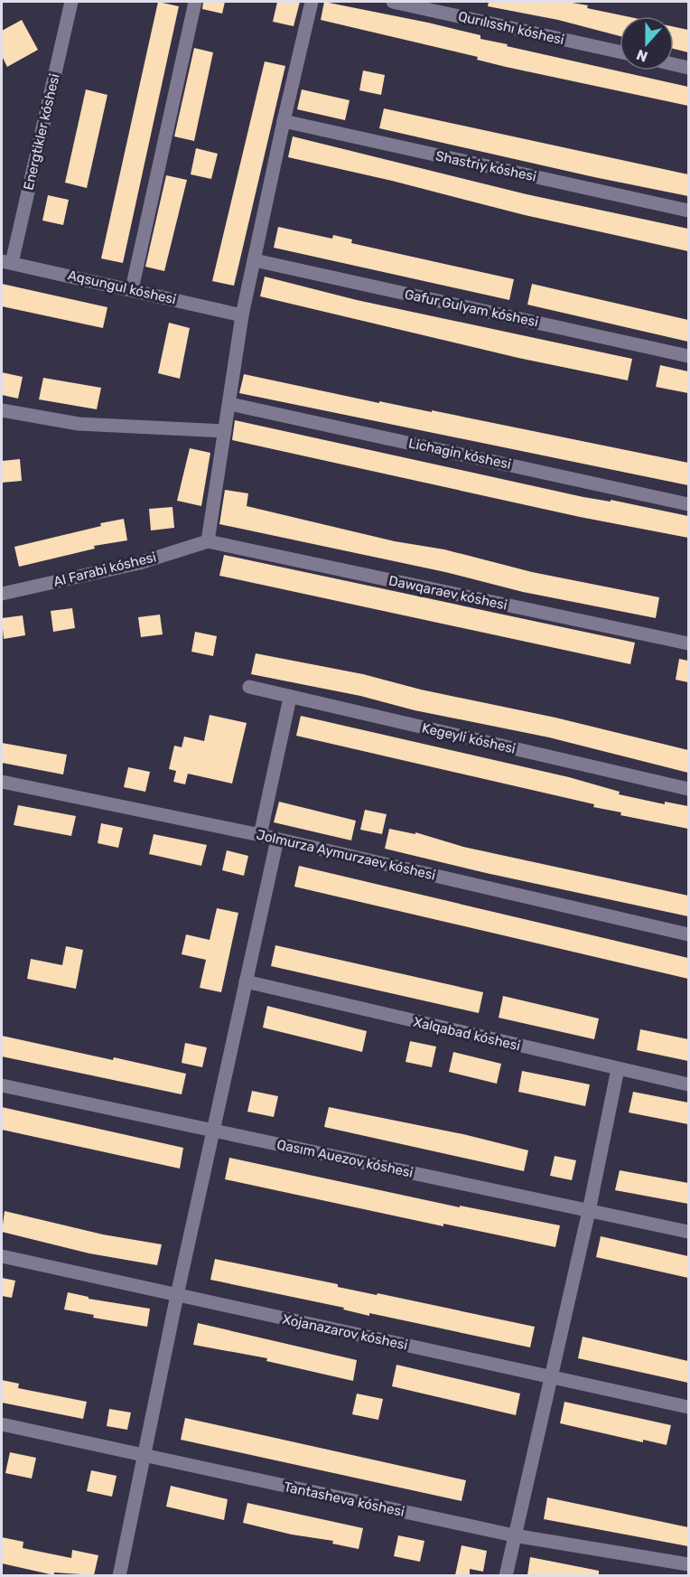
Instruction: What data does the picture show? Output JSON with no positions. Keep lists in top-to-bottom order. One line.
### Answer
{"streets":{"street":["Qurılısshı kóshesi","Energtikler kóshesi","Shastriy kóshesi","Aqsungul kóshesi","Gafur Gulyam kóshesi","Lichagin kóshesi","Al Farabi kóshesi","Dawqaraev kóshesi","Kegeyli kóshesi","Jolmurza Aymurzaev kóshesi","Xalqabad kóshesi","Qasım Auezov kóshesi","Xojanazarov kóshesi","Tantasheva kóshesi"]},"crossings":[["Energtikler kóshesi","Aqsungul kóshesi"],["Al Farabi kóshesi","Dawqaraev kóshesi"]],"north":"bottom"}
